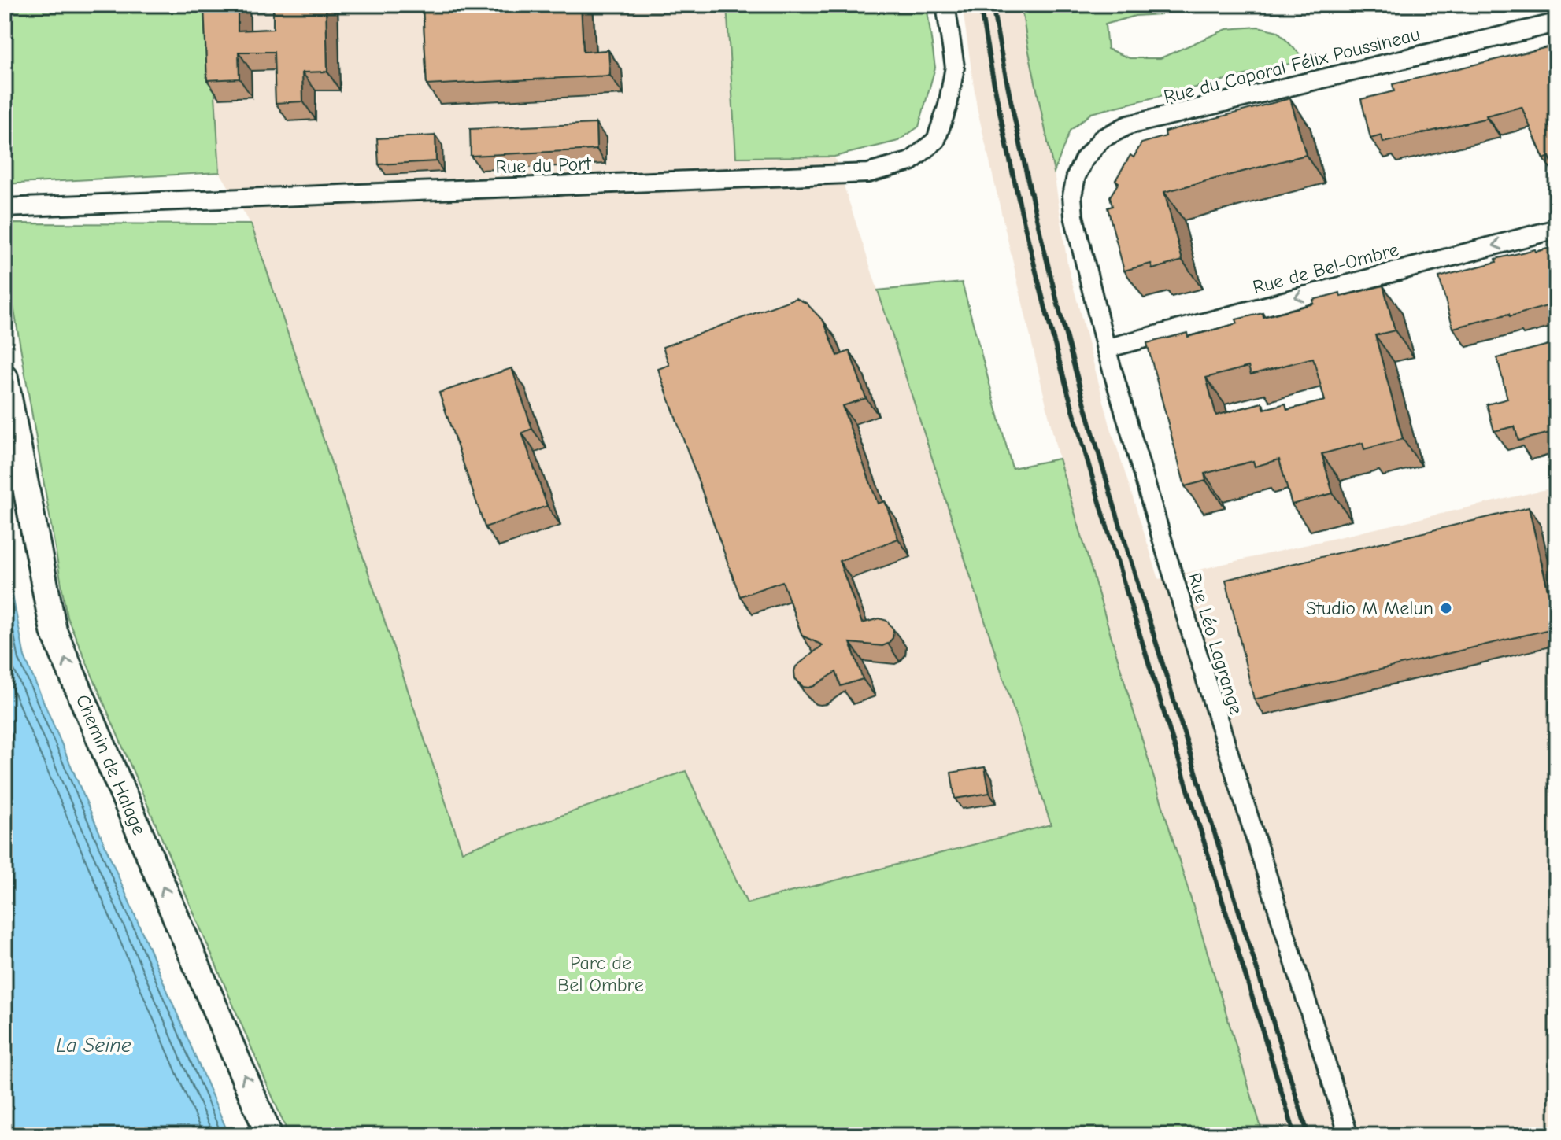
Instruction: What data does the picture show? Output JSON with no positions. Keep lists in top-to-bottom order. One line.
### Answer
{"streets":{"street":["Rue du Caporal Félix Poussineau","Rue du Port","Rue de Bel-Ombre","Rue Léo Lagrange","Chemin de Halage"]},"crossings":[["Rue du Caporal Félix Poussineau","Rue Léo Lagrange"],["Rue de Bel-Ombre","Rue Léo Lagrange"]],"one_way":["Rue de Bel-Ombre","Chemin de Halage"],"water":["La Seine"],"parks":["Parc de Bel Ombre"],"places":["Studio M Melun"]}
